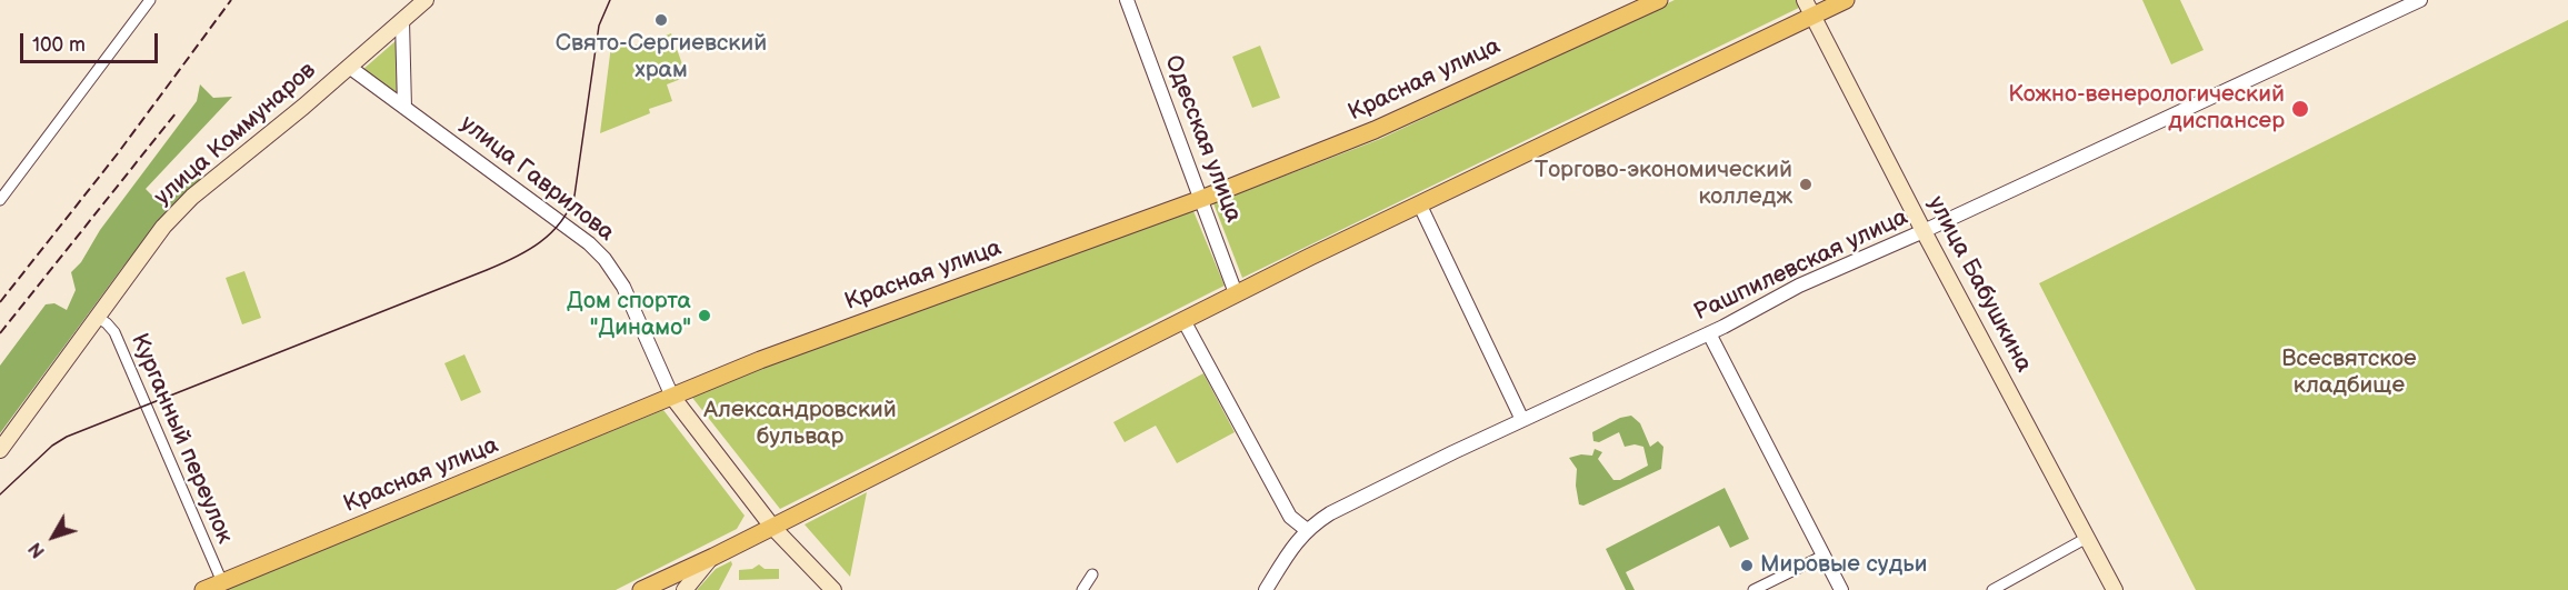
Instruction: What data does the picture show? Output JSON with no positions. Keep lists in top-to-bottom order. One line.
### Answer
{"streets":{"main road":["Красная улица","улица Коммунаров","улица Гаврилова","улица Бабушкина"],"street":["Одесская улица","Рашпилевская улица","Курганный переулок"]},"crossings":[["Красная улица","Одесская улица"],["Красная улица","улица Гаврилова"],["Красная улица","Курганный переулок"],["улица Коммунаров","улица Гаврилова"],["улица Коммунаров","Курганный переулок"],["Рашпилевская улица","улица Бабушкина"]],"parks":["Всесвятское кладбище","Александровский бульвар"],"places":["Свято-Сергиевский храм","Кожно-венерологический диспансер","Торгово-экономический колледж","Дом спорта \"Динамо\"","Мировые судьи"],"scale_bar":"100 m","north":"bottom left"}
